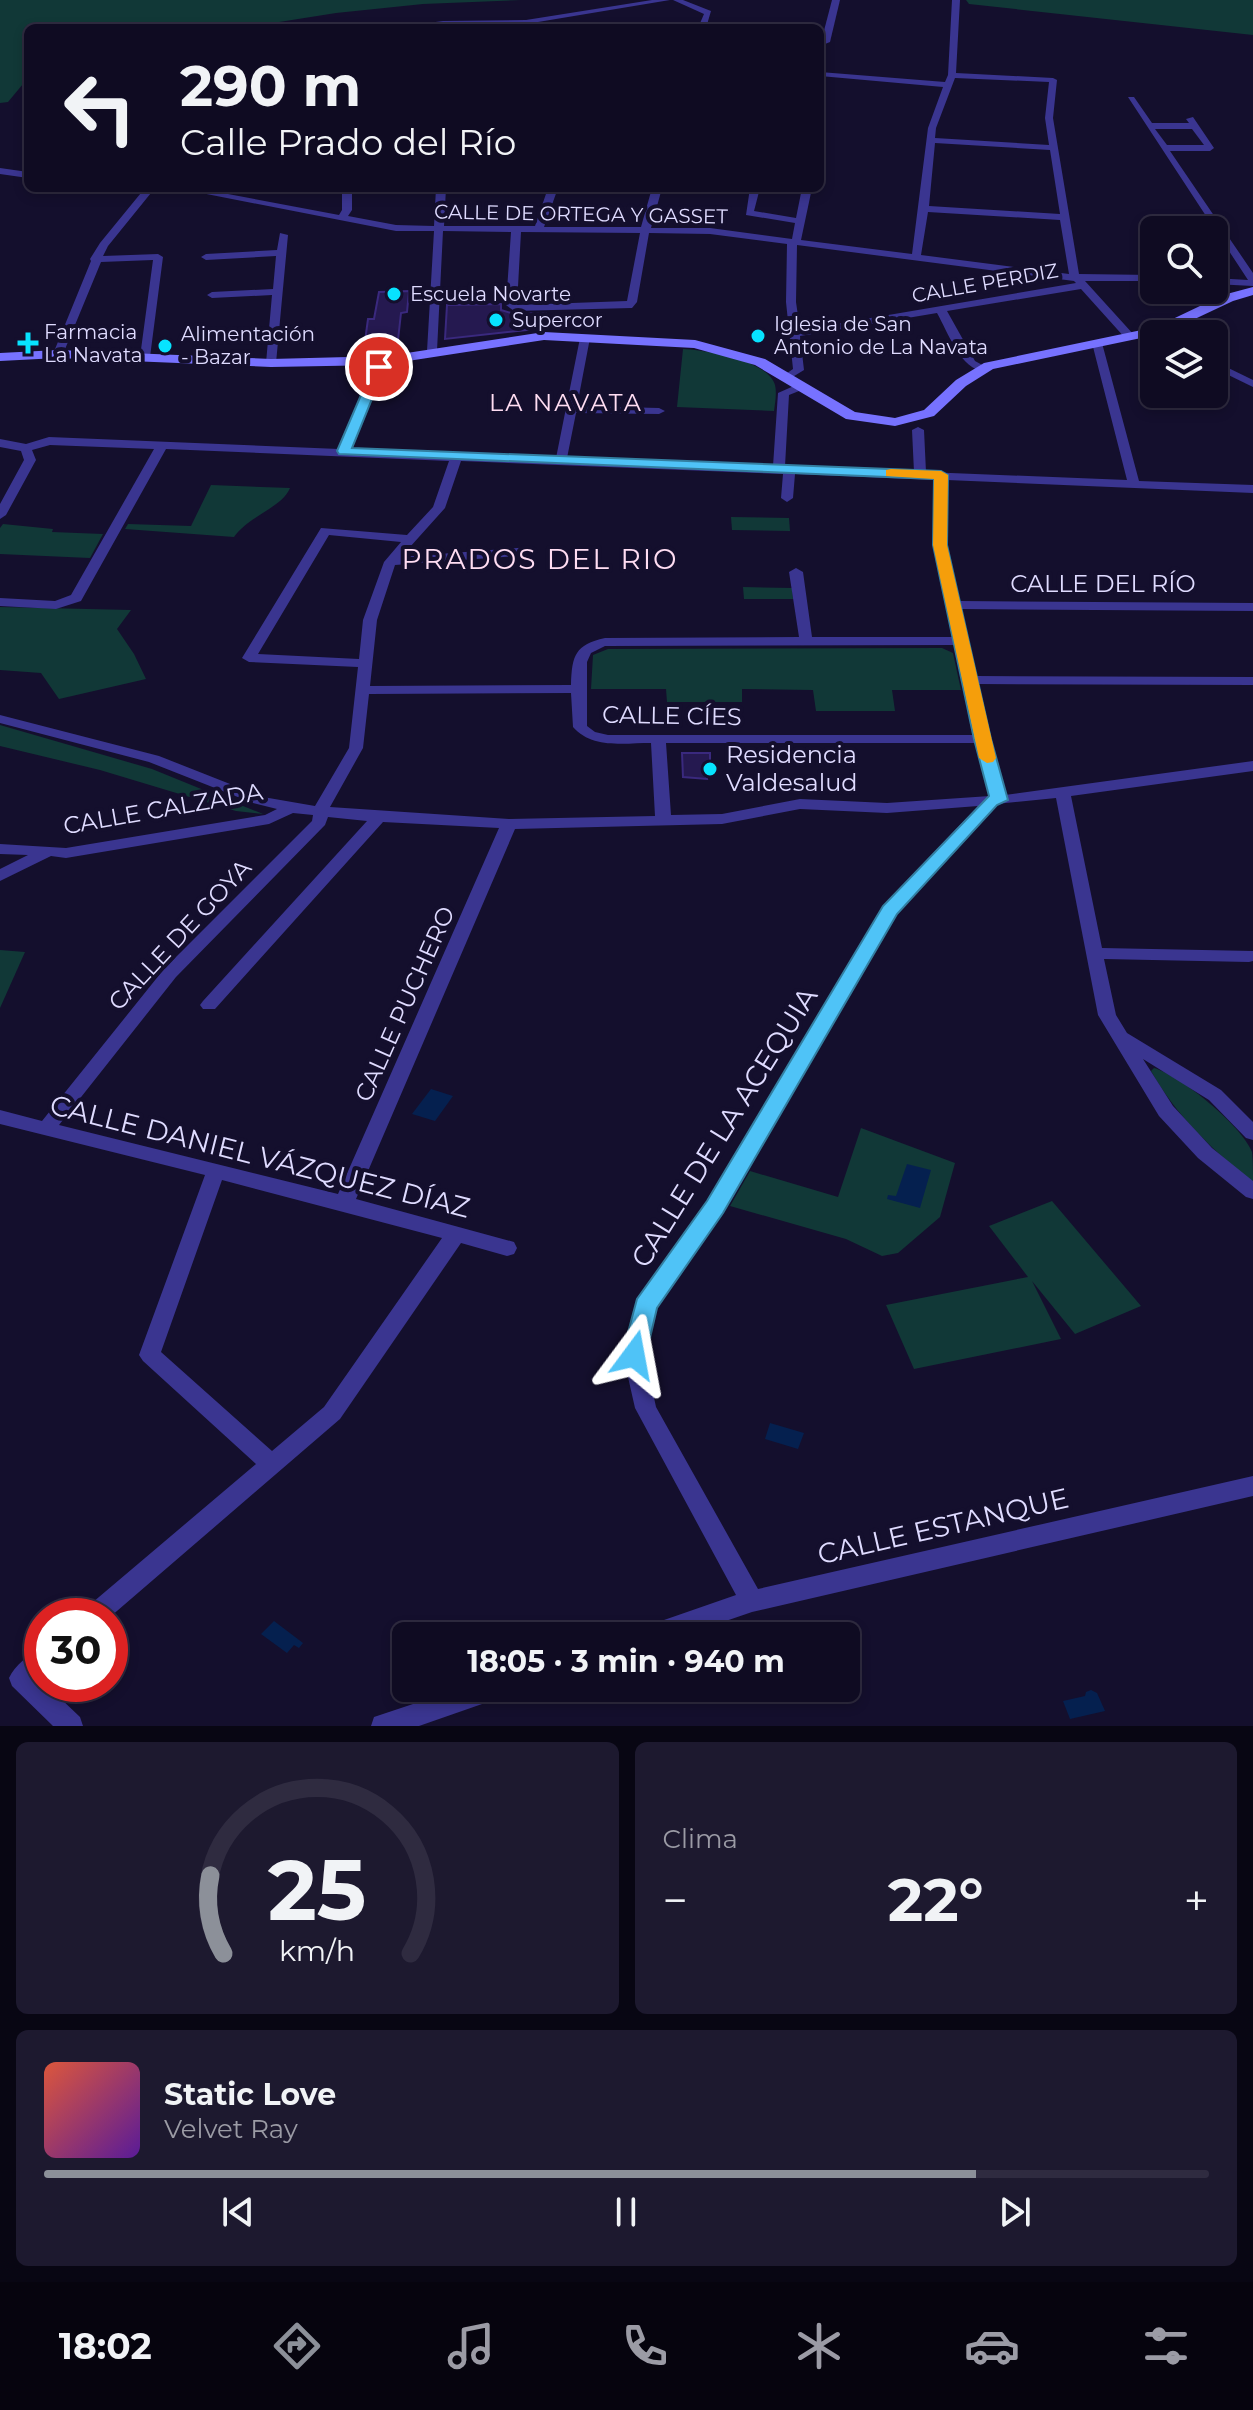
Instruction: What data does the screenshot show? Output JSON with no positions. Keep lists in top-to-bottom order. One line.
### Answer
{"streets":{"street":["CALLE DE ORTEGA Y GASSET","CALLE PERDIZ","CALLE DEL RÍO","CALLE CÍES","CALLE CALZADA","CALLE DE GOYA","CALLE PUCHERO","CALLE DE LA ACEQUIA","CALLE DANIEL VÁZQUEZ DÍAZ","CALLE ESTANQUE"]},"crossings":[["CALLE DE ORTEGA Y GASSET","CALLE PERDIZ"],["CALLE DE GOYA","CALLE DANIEL VÁZQUEZ DÍAZ"],["CALLE PUCHERO","CALLE DANIEL VÁZQUEZ DÍAZ"],["CALLE DE LA ACEQUIA","CALLE ESTANQUE"]],"districts":["LA NAVATA","PRADOS DEL RIO"],"places":{"other":["Escuela Novarte","Supercor","Iglesia de San Antonio de La Navata","Alimentación - Bazar","Residencia Valdesalud"],"health":["Farmacia La Navata"]},"page":{"turn":["290 m","Calle Prado del Río"],"limit":"30","trip":"18:05 · 3 min · 940 m","tile":"Clima","heat":["−","22°","+"],"song":["Static Love","Velvet Ray"],"tabs":"18:02","gauge":["25","km/h"]}}
